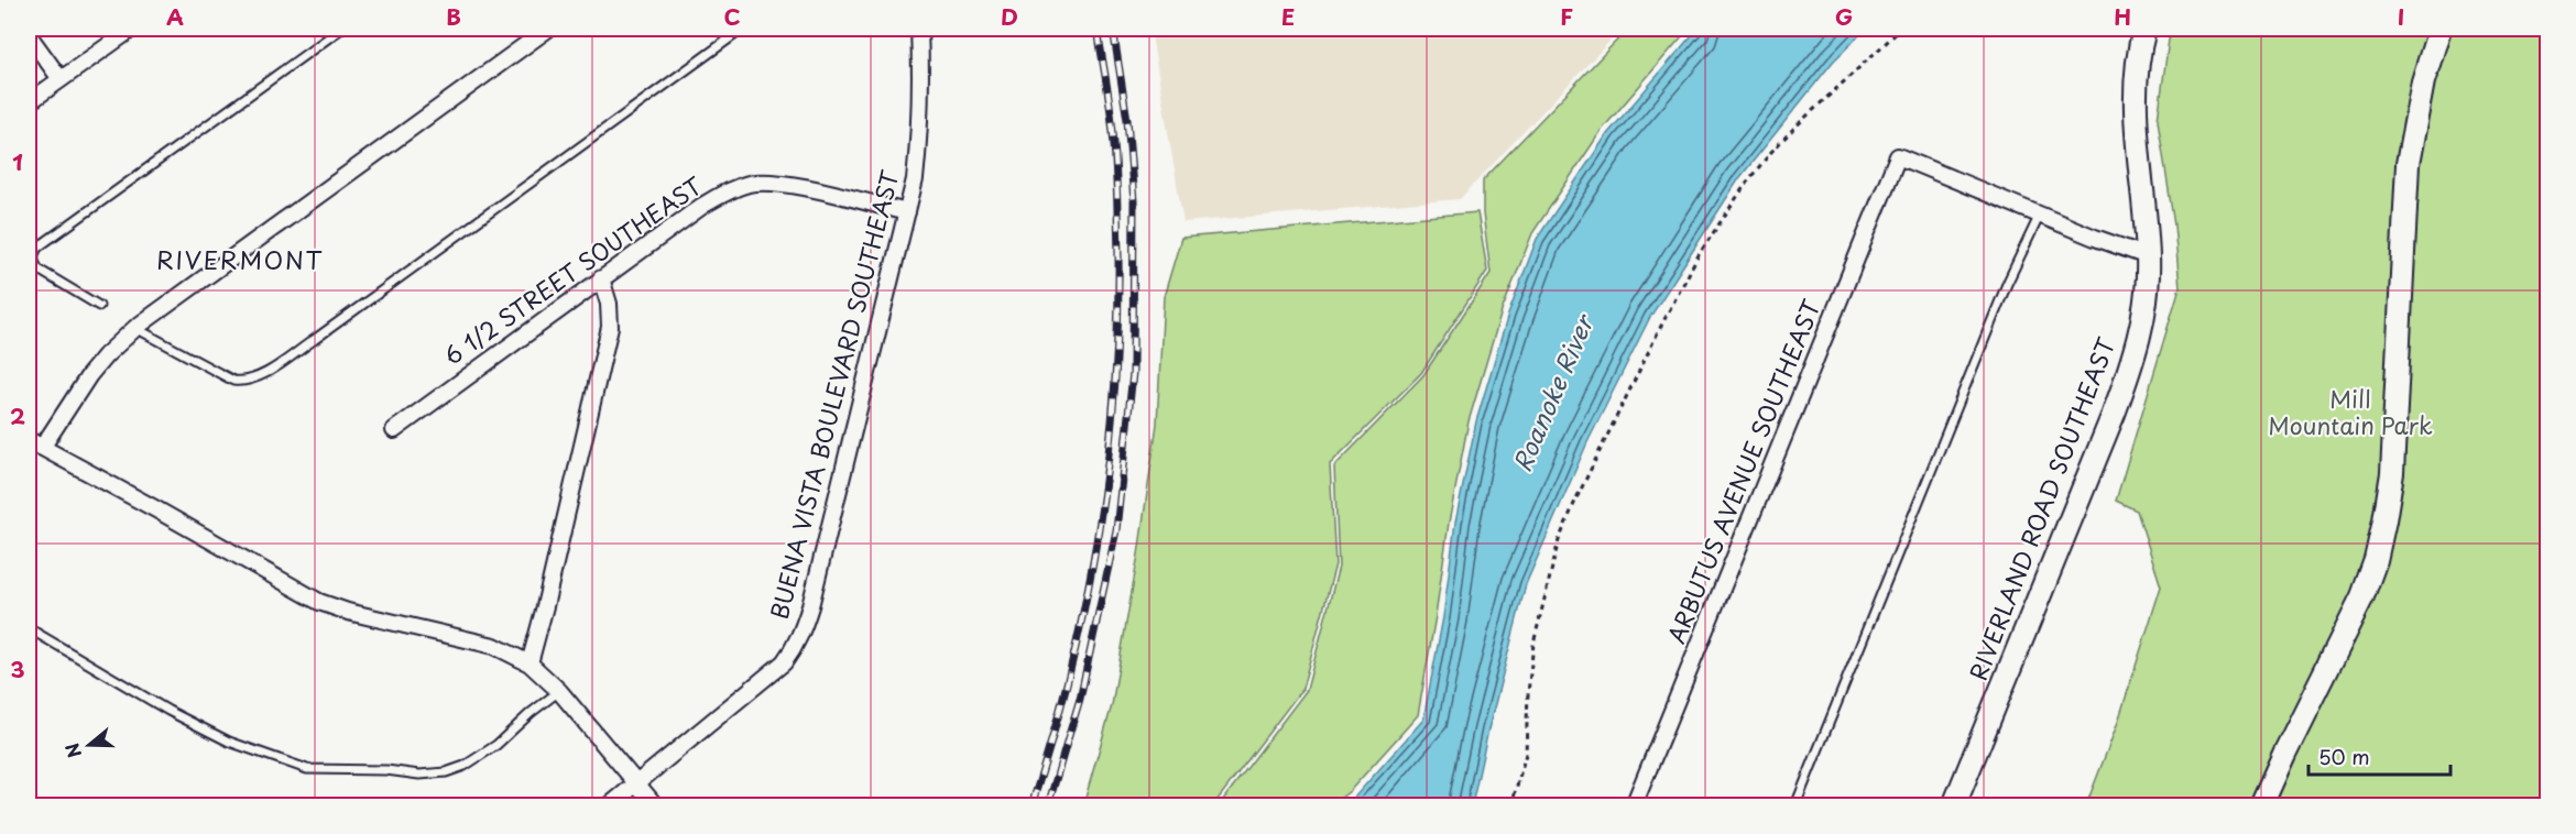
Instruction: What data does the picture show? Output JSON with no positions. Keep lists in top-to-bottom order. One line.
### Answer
{"streets":{"main road":["RIVERLAND ROAD SOUTHEAST"],"street":["6 1/2 STREET SOUTHEAST","BUENA VISTA BOULEVARD SOUTHEAST","ARBUTUS AVENUE SOUTHEAST"]},"crossings":[["6 1/2 STREET SOUTHEAST","BUENA VISTA BOULEVARD SOUTHEAST"]],"districts":["RIVERMONT"],"water":["Roanoke River"],"parks":["Mill Mountain Park"],"scale_bar":"50 m","north":"left","grid":{"columns":["A","B","C","D","E","F","G","H","I"],"rows":["1","2","3"]}}
